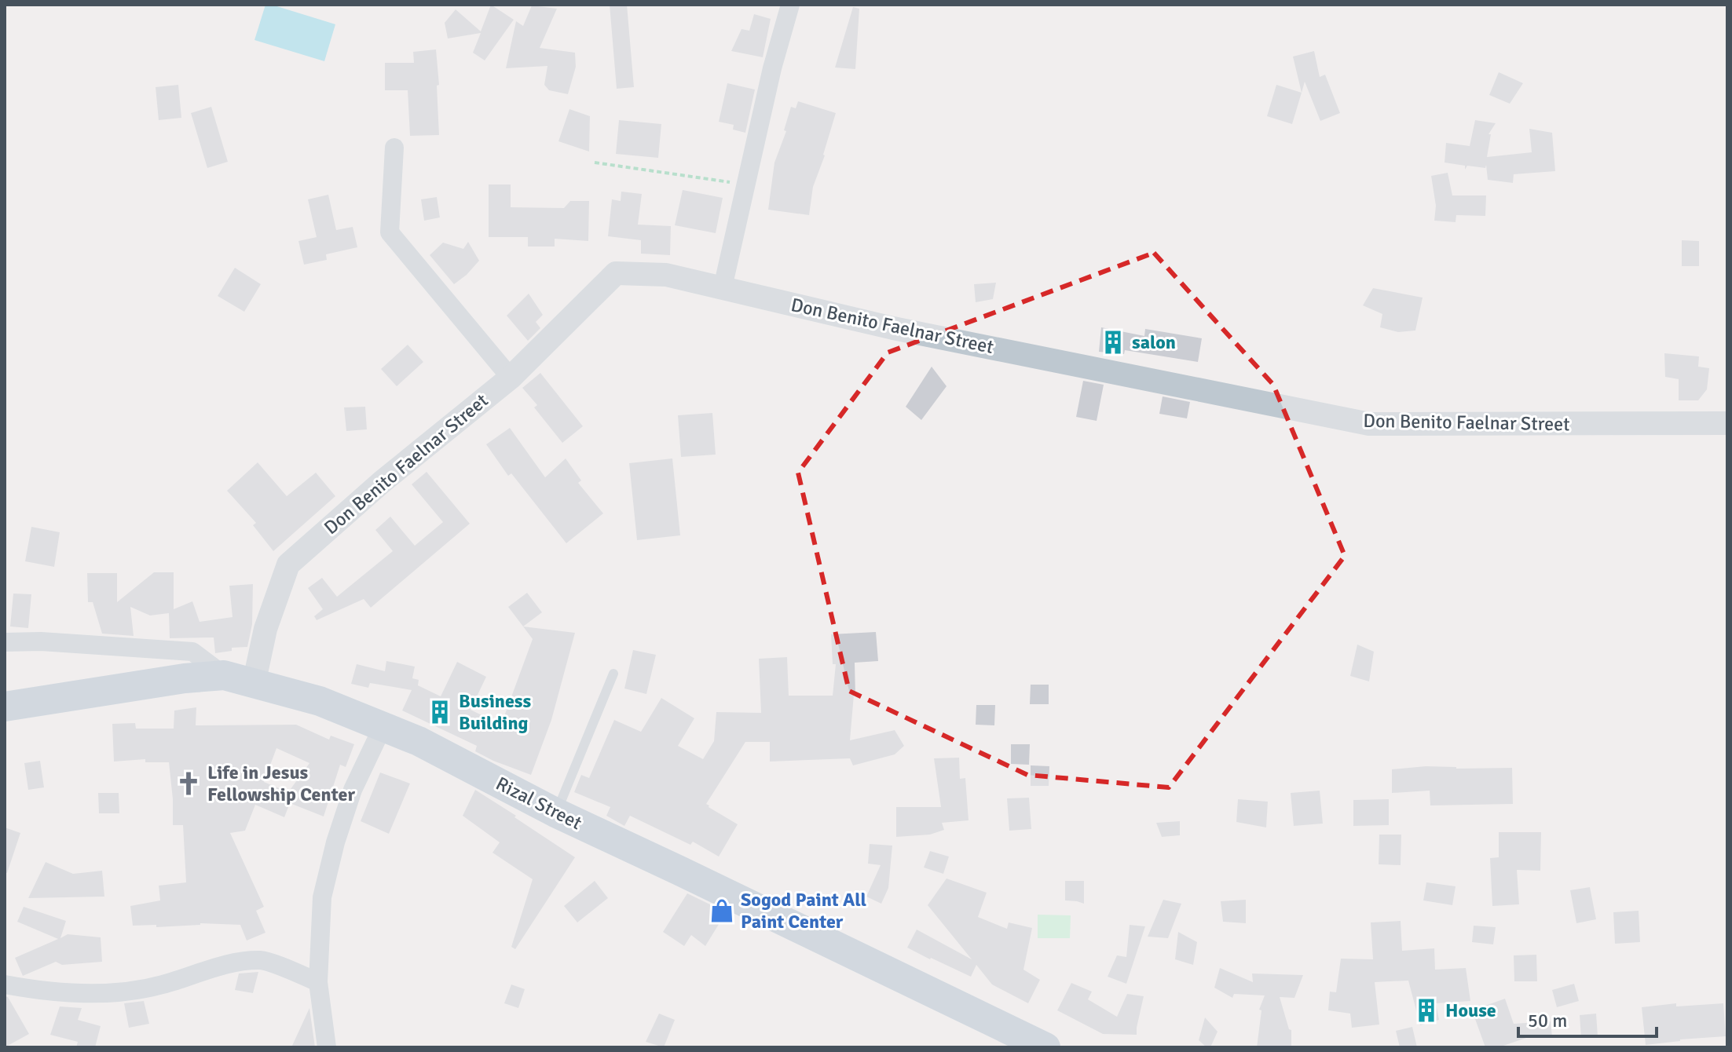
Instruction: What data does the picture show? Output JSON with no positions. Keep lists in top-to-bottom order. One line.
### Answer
{"streets":{"main road":["Rizal Street"],"street":["Don Benito Faelnar Street"]},"crossings":[["Don Benito Faelnar Street","Rizal Street"]],"places":{"building":["salon","Business Building","House"],"church":["Life in Jesus Fellowship Center"],"shop":["Sogod Paint All Paint Center"]},"scale_bar":"50 m"}
